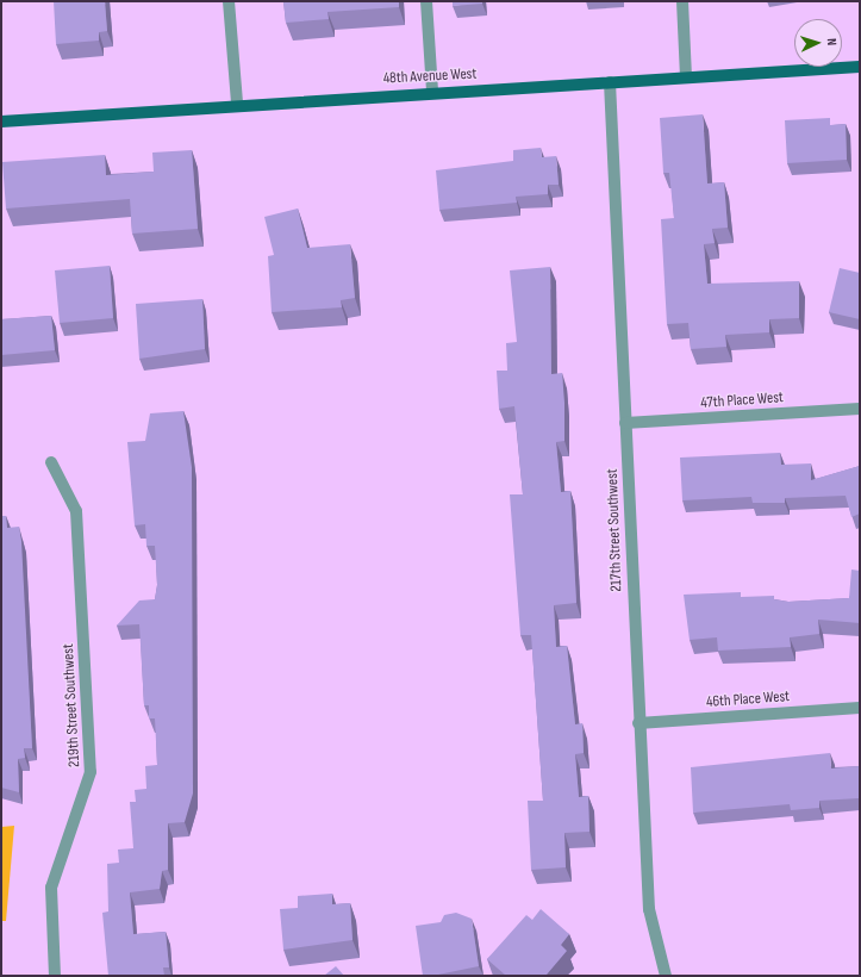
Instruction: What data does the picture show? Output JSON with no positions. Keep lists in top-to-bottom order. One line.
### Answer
{"streets":{"main road":["48th Avenue West"],"street":["47th Place West","217th Street Southwest","46th Place West","219th Street Southwest"]},"crossings":[["48th Avenue West","217th Street Southwest"],["47th Place West","217th Street Southwest"],["217th Street Southwest","46th Place West"]],"north":"right"}
